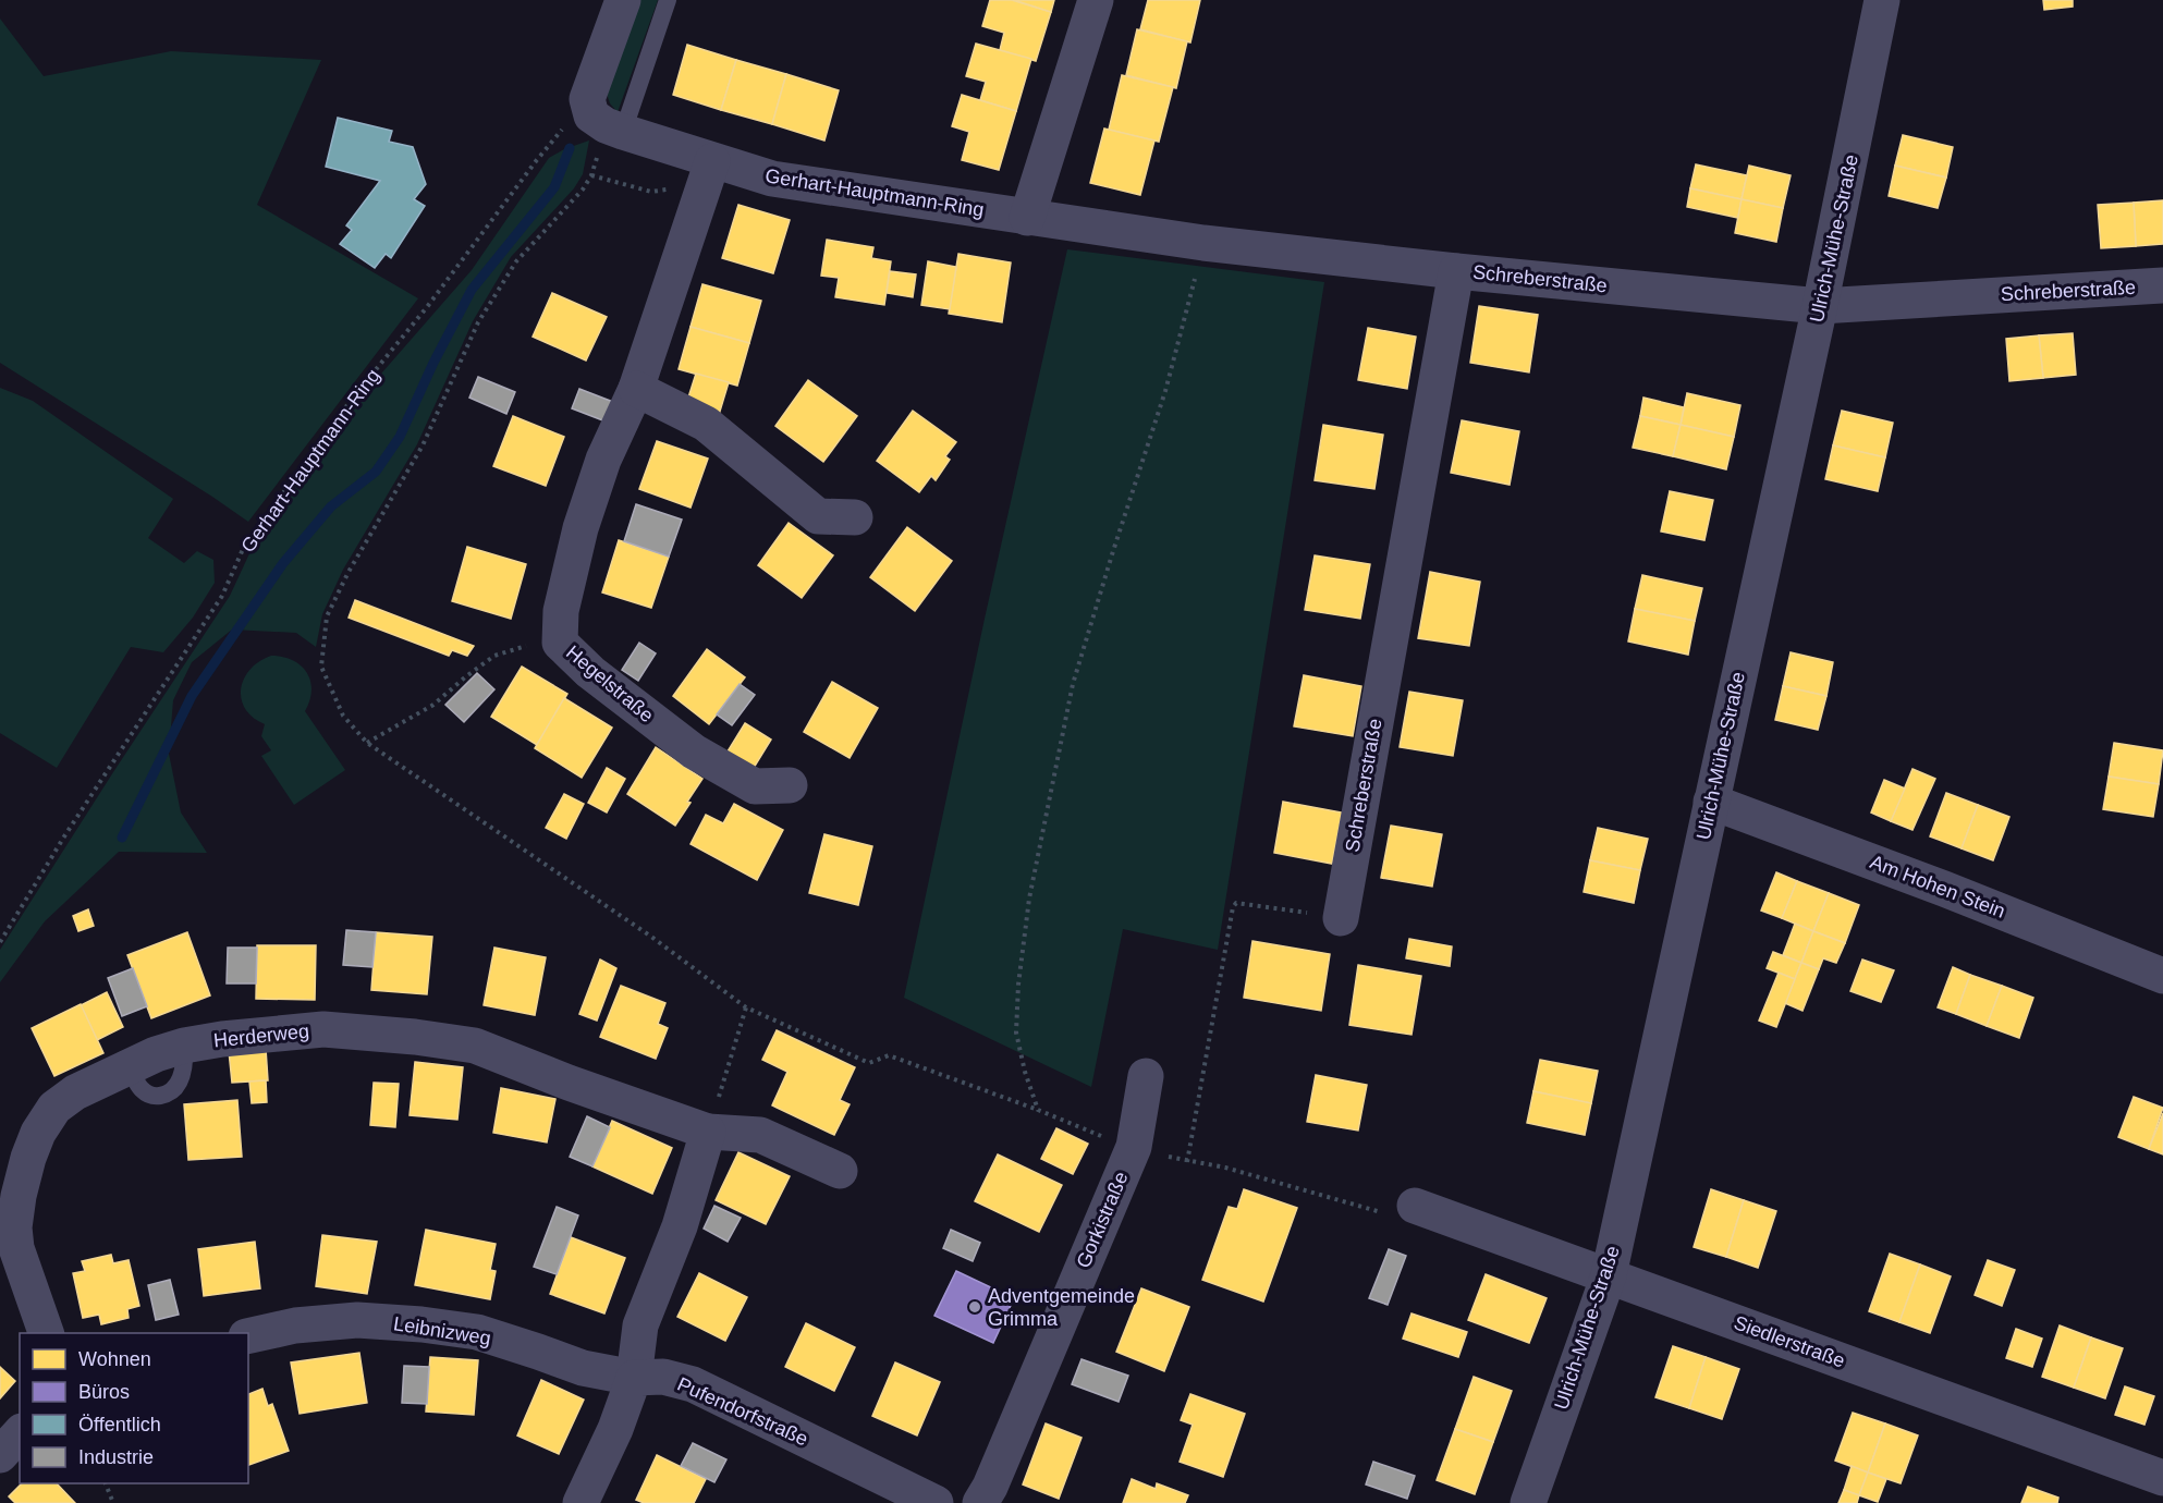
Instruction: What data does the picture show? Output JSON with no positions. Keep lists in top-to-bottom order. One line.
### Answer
{"streets":{"street":["Gerhart-Hauptmann-Ring","Ulrich-Mühe-Straße","Schreberstraße","Hegelstraße","Am Hohen Stein","Herderweg","Gorkistraße","Leibnizweg","Siedlerstraße","Pufendorfstraße"]},"crossings":[["Gerhart-Hauptmann-Ring","Schreberstraße"],["Gerhart-Hauptmann-Ring","Hegelstraße"],["Ulrich-Mühe-Straße","Schreberstraße"],["Ulrich-Mühe-Straße","Am Hohen Stein"],["Ulrich-Mühe-Straße","Siedlerstraße"],["Leibnizweg","Pufendorfstraße"]],"places":["Adventgemeinde Grimma"],"legend":["Wohnen","Büros","Öffentlich","Industrie"]}
